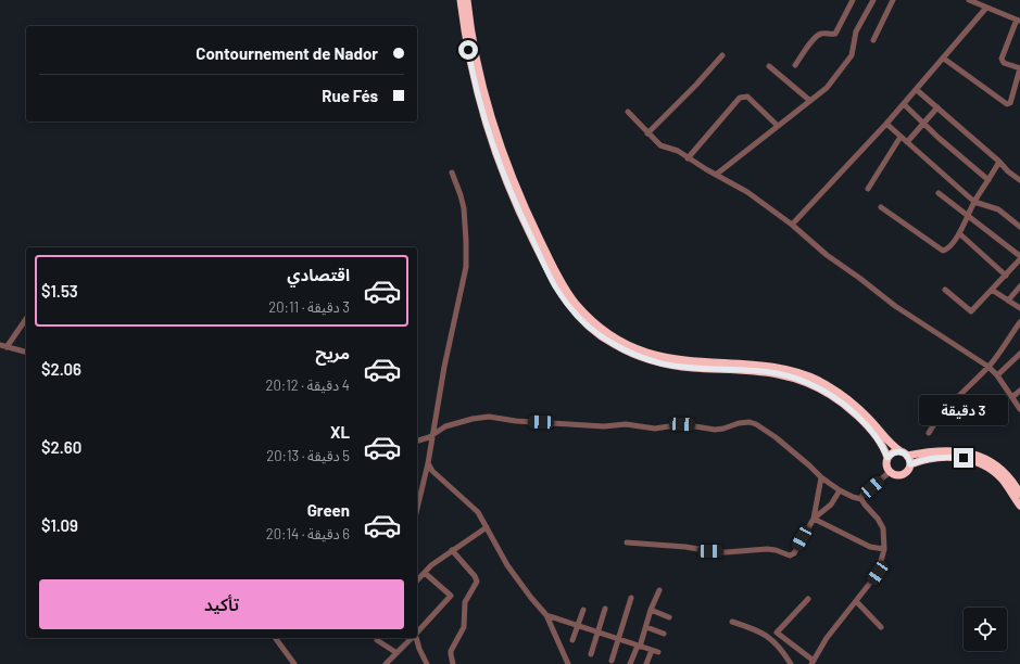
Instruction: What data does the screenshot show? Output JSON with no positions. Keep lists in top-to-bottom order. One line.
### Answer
{"page":{"banner":["Contournement de Nador","Rue Fés"],"list":[{"name":"اقتصادي","note":"3 دقيقة · 20:11","value":"$1.53"},{"name":"مريح","note":"4 دقيقة · 20:12","value":"$2.06"},{"name":"XL","note":"5 دقيقة · 20:13","value":"$2.60"},{"name":"Green","note":"6 دقيقة · 20:14","value":"$1.09"}],"bubble":"3 دقيقة","buttons":"تأكيد"}}
